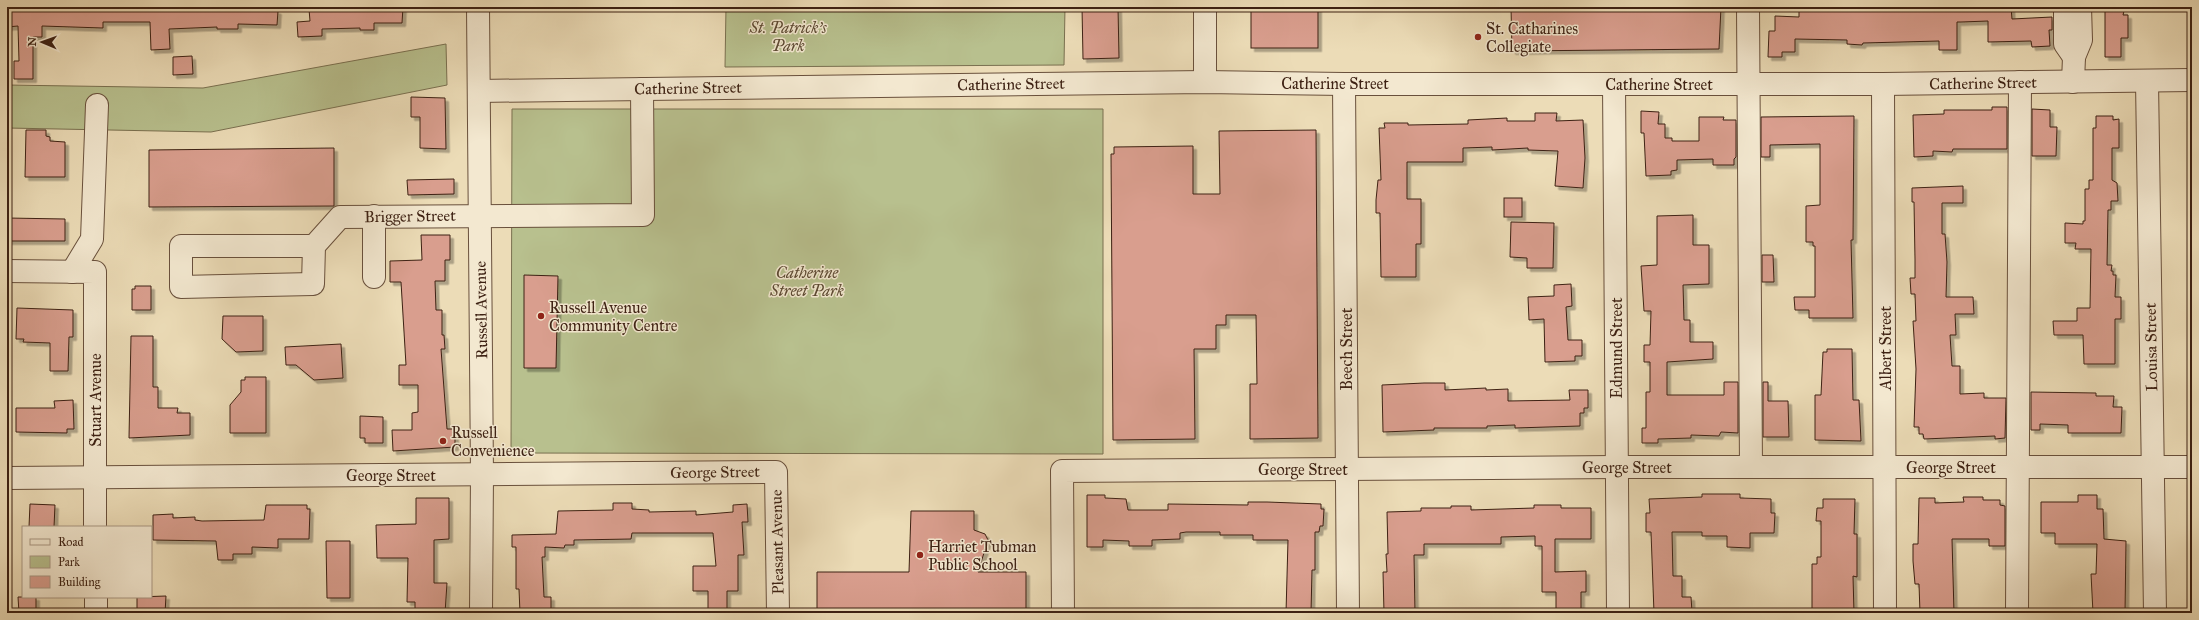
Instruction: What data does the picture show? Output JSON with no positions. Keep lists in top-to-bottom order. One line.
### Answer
{"streets":{"street":["Catherine Street","Brigger Street","Russell Avenue","Louisa Street","Edmund Street","Albert Street","Beech Street","Stuart Avenue","George Street","Pleasant Avenue"]},"crossings":[["Catherine Street","Brigger Street"],["Catherine Street","Russell Avenue"],["Catherine Street","Louisa Street"],["Catherine Street","Edmund Street"],["Catherine Street","Albert Street"],["Catherine Street","Beech Street"],["Brigger Street","Russell Avenue"],["Russell Avenue","George Street"],["Louisa Street","George Street"],["Edmund Street","George Street"],["Albert Street","George Street"],["Beech Street","George Street"],["Stuart Avenue","George Street"],["George Street","Pleasant Avenue"]],"parks":["St. Patrick's Park","Catherine Street Park"],"places":["St. Catharines Collegiate","Russell Avenue Community Centre","Russell Convenience","Harriet Tubman Public School"],"legend":["Road","Park","Building"],"north":"left"}
